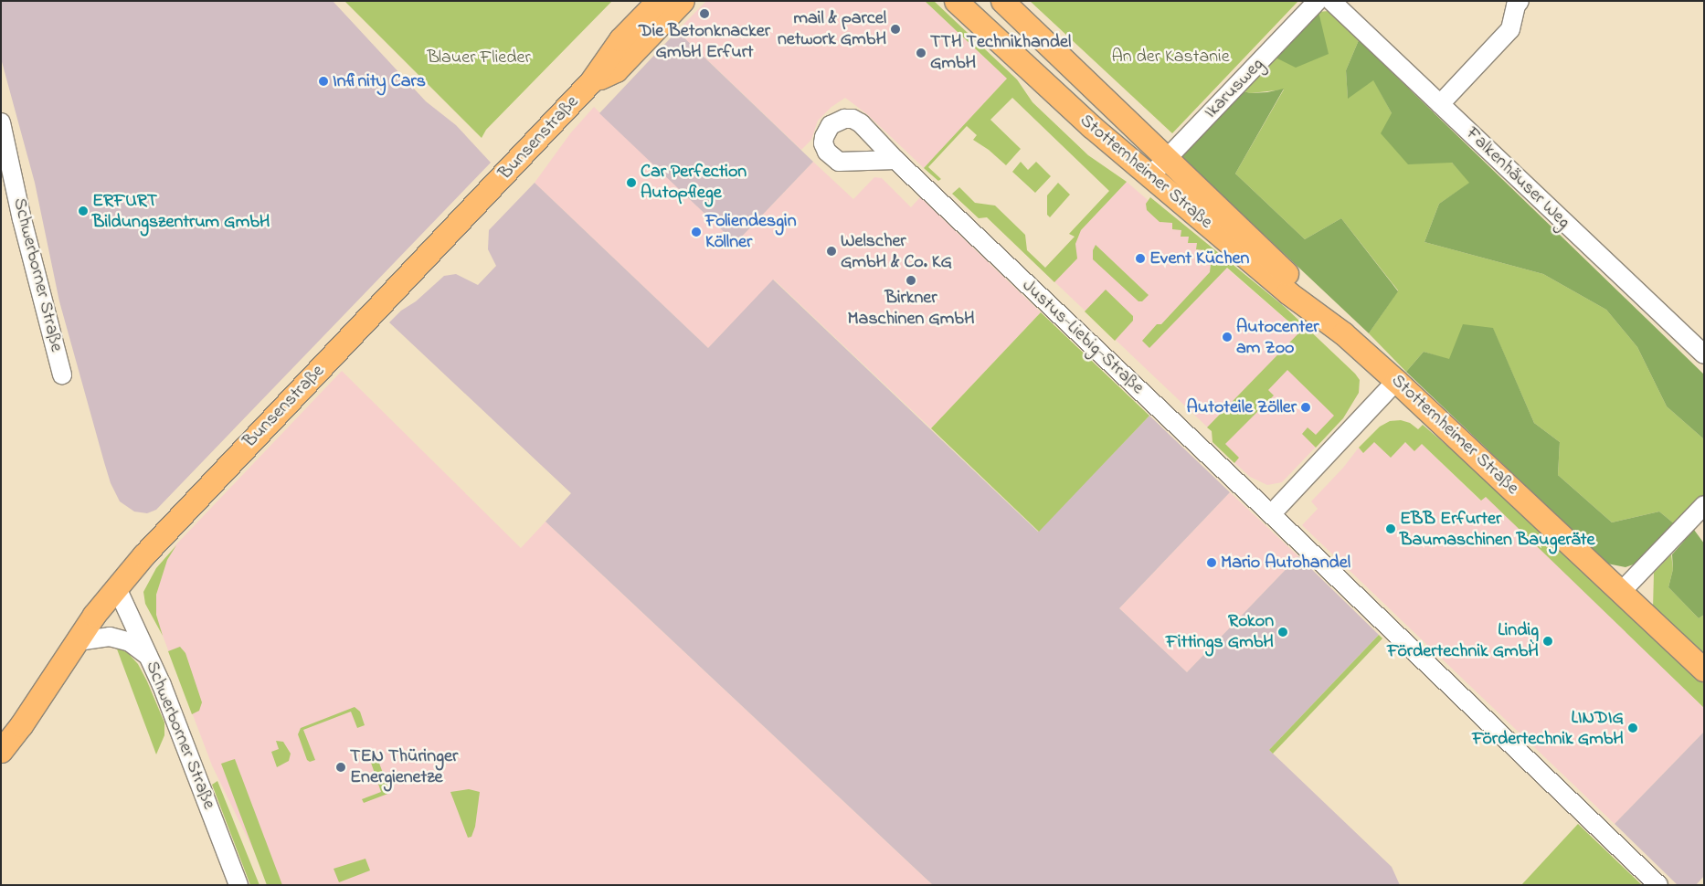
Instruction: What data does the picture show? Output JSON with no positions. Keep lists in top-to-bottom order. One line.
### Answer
{"streets":{"main road":["Bunsenstraße","Stotternheimer Straße"],"street":["Ikarusweg","Falkenhäuser Weg","Schwerborner Straße","Justus-Liebig-Straße"]},"crossings":[["Ikarusweg","Stotternheimer Straße"],["Bunsenstraße","Schwerborner Straße"]],"parks":["An der Kastanie","Blauer Flieder"],"places":["Die Betonknacker GmbH Erfurt","mail & parcel network GmbH","TTH Technikhandel GmbH","Infinity Cars","Car Perfection Autopflege","ERFURT Bildungszentrum GmbH","Foliendesgin Köllner","Welscher GmbH & Co. KG","Event Küchen","Birkner Maschinen GmbH","Autocenter am Zoo","Autoteile Zöller","EBB Erfurter Baumaschinen Baugeräte","Mario Autohandel","Rokon Fittings GmbH","Lindig Fördertechnik GmbH","LINDIG Fördertechnik GmbH","TEN Thüringer Energienetze"]}
